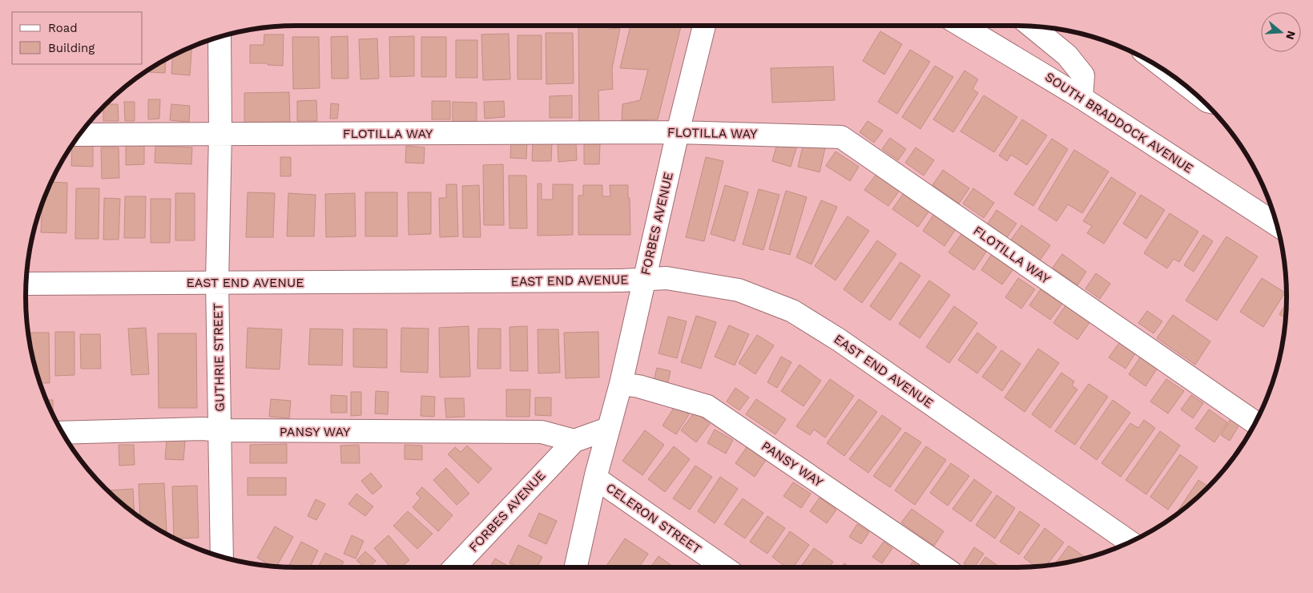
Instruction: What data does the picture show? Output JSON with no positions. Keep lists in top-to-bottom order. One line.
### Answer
{"streets":{"street":["SOUTH BRADDOCK AVENUE","FLOTILLA WAY","FORBES AVENUE","EAST END AVENUE","GUTHRIE STREET","PANSY WAY","CELERON STREET"]},"crossings":[["FLOTILLA WAY","FORBES AVENUE"],["FLOTILLA WAY","GUTHRIE STREET"],["FORBES AVENUE","EAST END AVENUE"],["FORBES AVENUE","PANSY WAY"],["FORBES AVENUE","CELERON STREET"],["EAST END AVENUE","GUTHRIE STREET"],["GUTHRIE STREET","PANSY WAY"]],"legend":["Road","Building"],"north":"right"}
